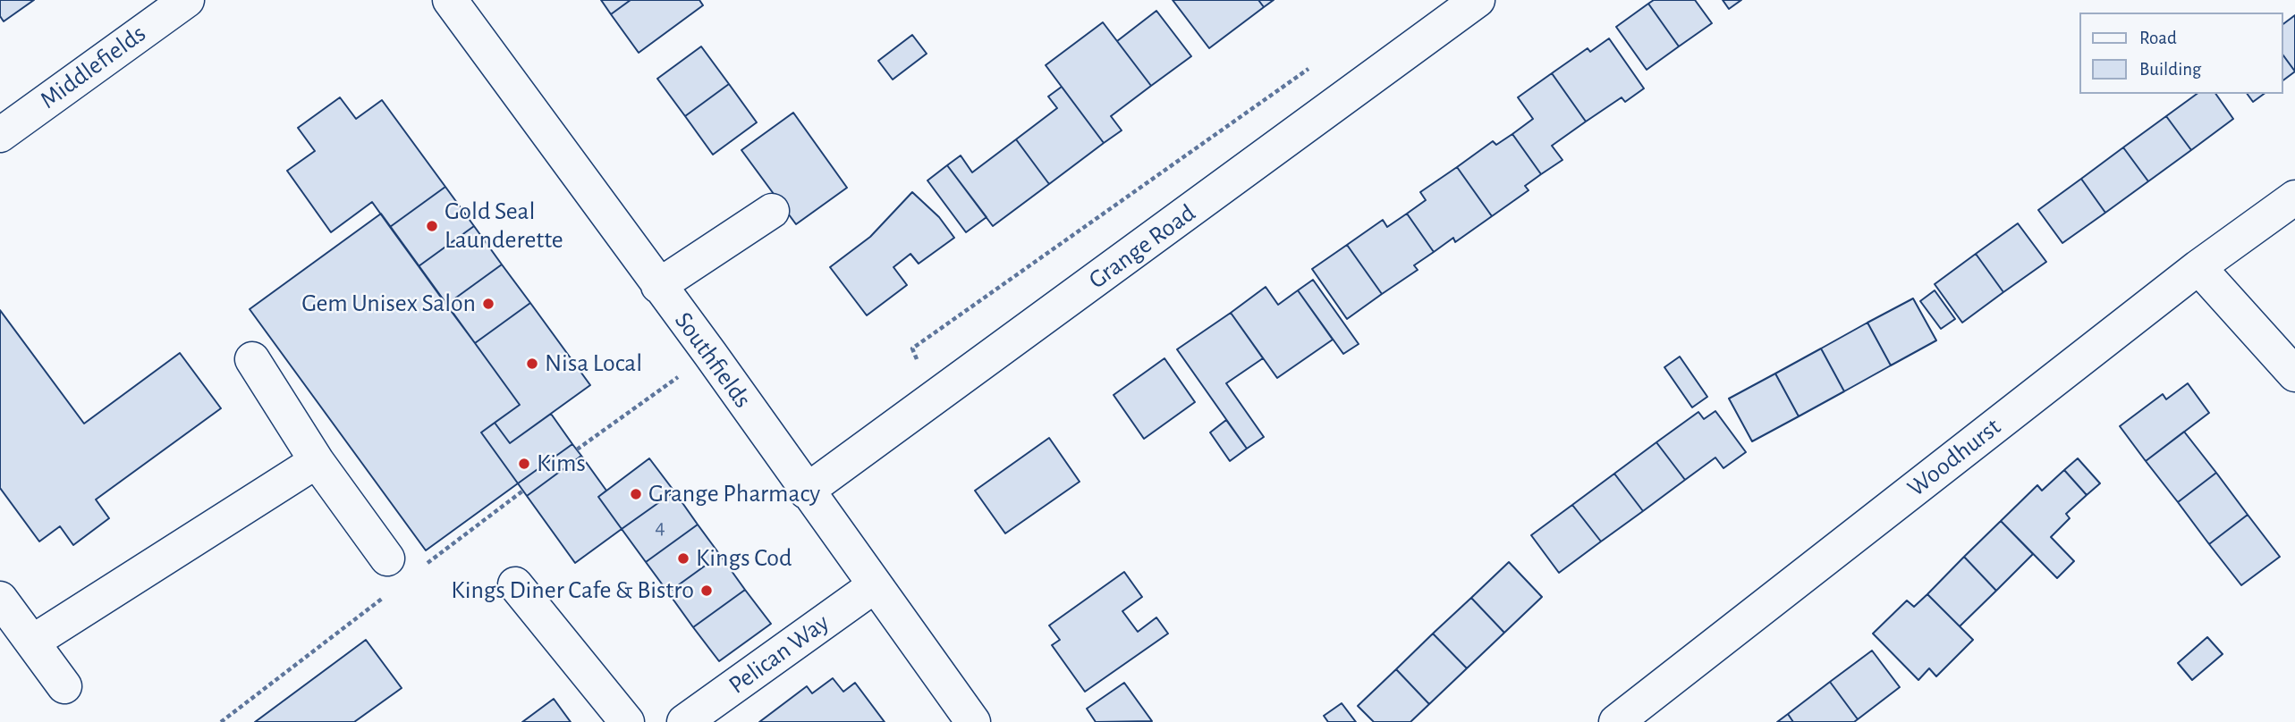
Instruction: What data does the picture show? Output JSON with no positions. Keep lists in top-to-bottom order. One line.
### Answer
{"streets":{"street":["Middlefields","Grange Road","Southfields","Woodhurst","Pelican Way"]},"crossings":[["Grange Road","Southfields"],["Southfields","Pelican Way"]],"places":["Gold Seal Launderette","Gem Unisex Salon","Nisa Local","Kims","Grange Pharmacy","Kings Cod","Kings Diner Cafe & Bistro"],"house_numbers":["4"],"legend":["Road","Building"]}
